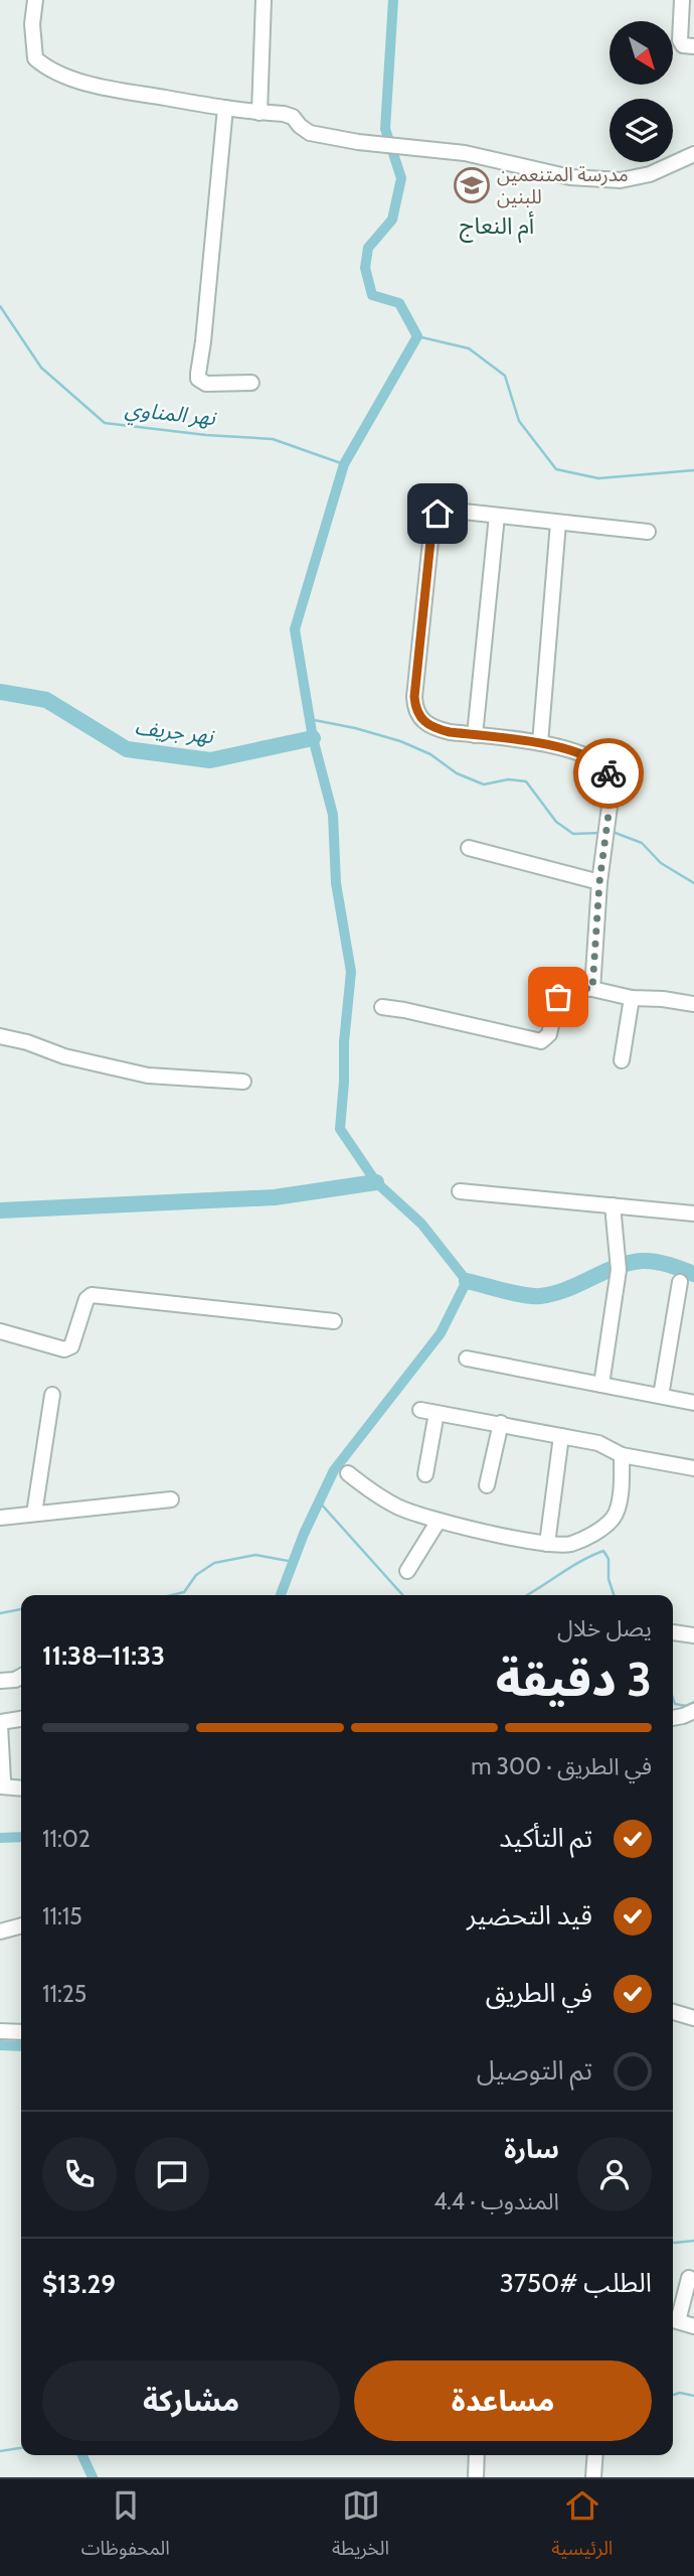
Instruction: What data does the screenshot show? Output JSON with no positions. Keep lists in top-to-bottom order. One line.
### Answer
{"districts":["أم النعاج"],"water":["نهر المناوي","نهر جريف"],"places":{"school or university":["مدرسة المتنعمين للبنين"]},"north":"bottom right","page":{"heading":["3 دقيقة","يصل خلال","11:33–11:38"],"panel":["سارة","المندوب · 4.4","الطلب #3750","$13.29"],"bar":"في الطريق · 300 m","list":[["تم التأكيد","11:02"],["قيد التحضير","11:15"],["في الطريق","11:25"],"تم التوصيل"],"buttons":["مساعدة","مشاركة"],"tabs":["الرئيسية","الخريطة","المحفوظات"]}}
